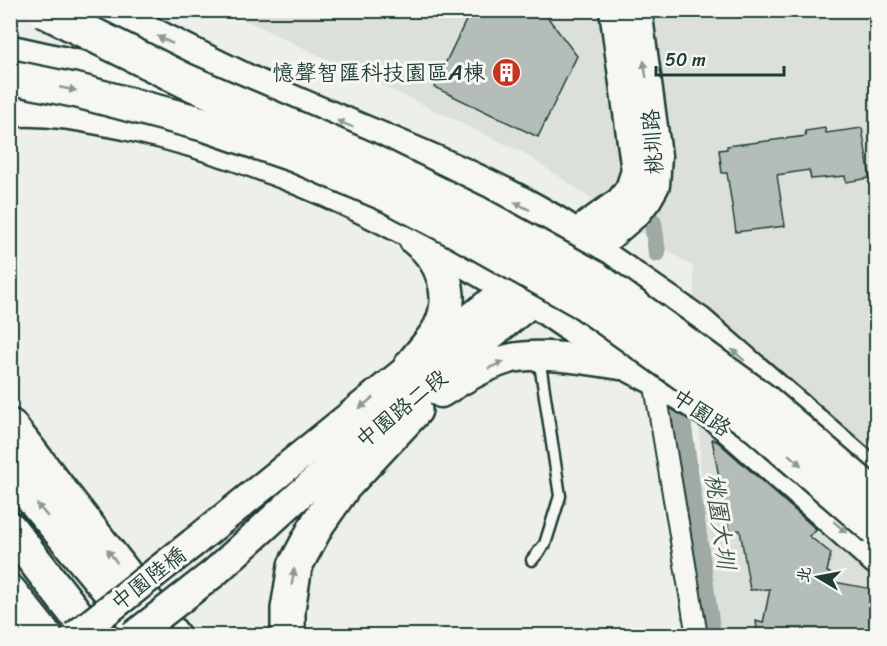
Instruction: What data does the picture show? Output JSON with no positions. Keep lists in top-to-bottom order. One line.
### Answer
{"streets":{"main road":["桃圳路","中園路二段","中園路","中園陸橋"]},"crossings":[["桃圳路","中園路二段"],["中園路二段","中園路"],["中園路二段","中園陸橋"]],"water":["桃園大圳"],"places":{"building":["憶聲智匯科技園區A棟"]},"scale_bar":"50 m","north":"left"}
